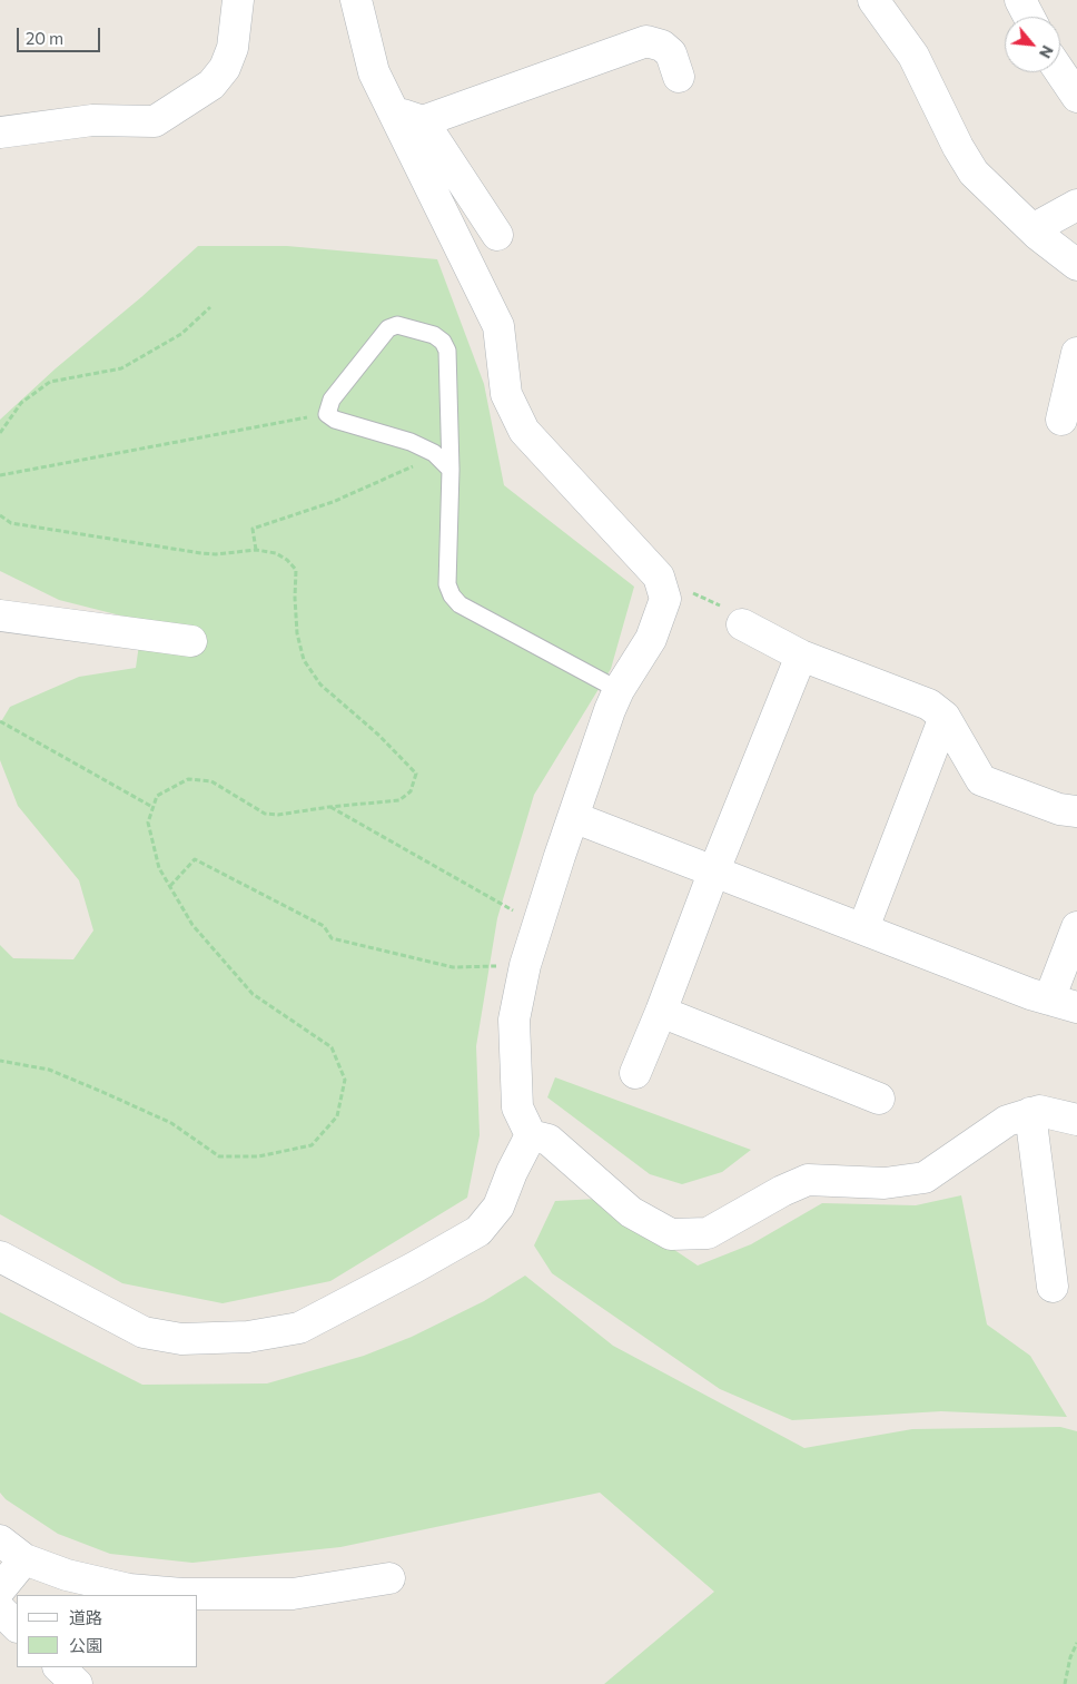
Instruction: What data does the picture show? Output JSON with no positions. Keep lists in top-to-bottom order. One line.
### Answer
{"legend":["道路","公園"],"scale_bar":"20 m","north":"bottom right"}
